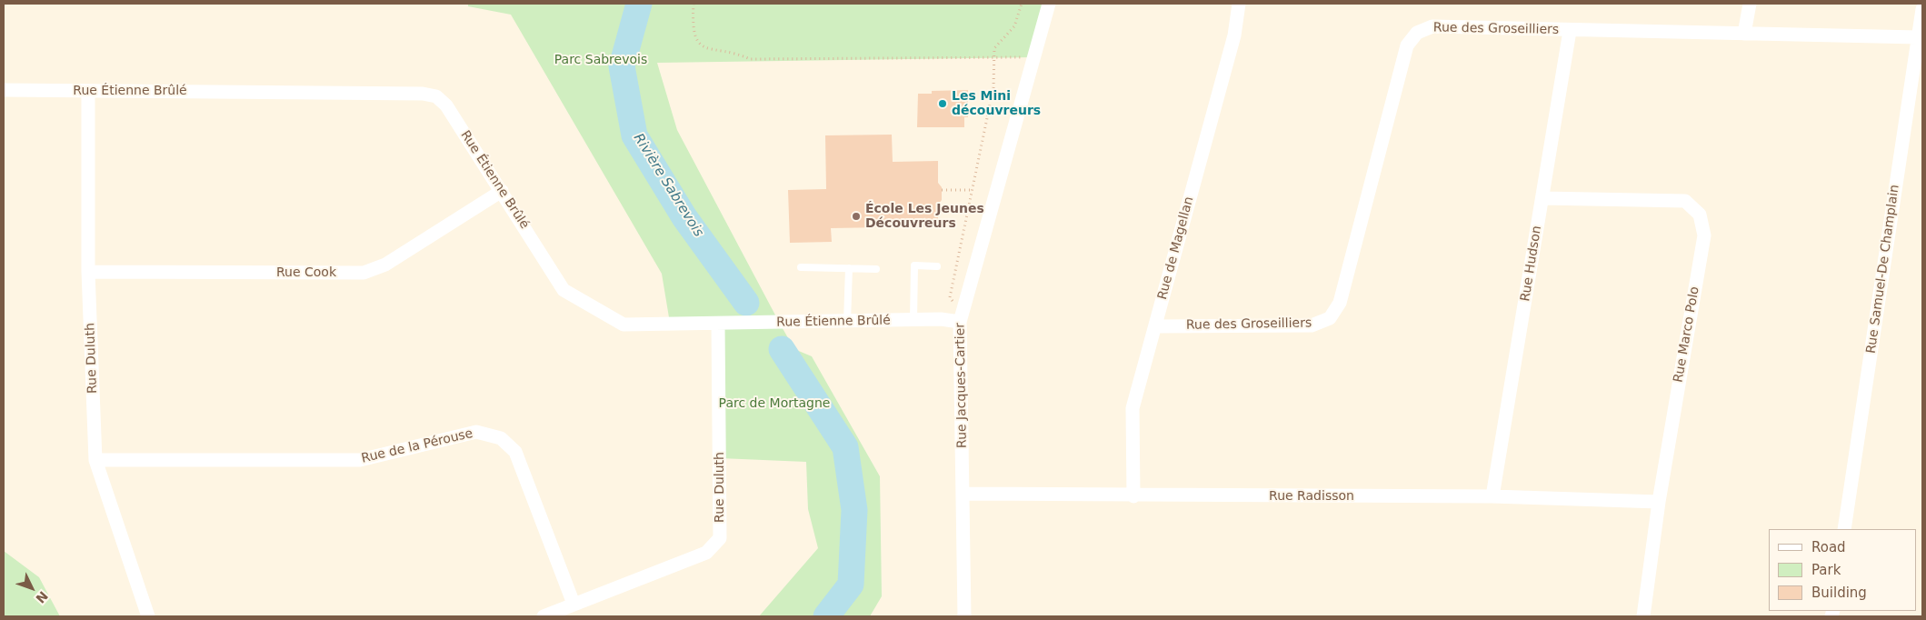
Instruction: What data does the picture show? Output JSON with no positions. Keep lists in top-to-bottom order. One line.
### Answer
{"streets":{"street":["Rue des Groseilliers","Rue Étienne Brûlé","Rue de Magellan","Rue Hudson","Rue Samuel-De Champlain","Rue Cook","Rue Marco Polo","Rue Duluth","Rue Jacques-Cartier","Rue de la Pérouse","Rue Radisson"]},"crossings":[["Rue des Groseilliers","Rue de Magellan"],["Rue des Groseilliers","Rue Hudson"],["Rue des Groseilliers","Rue Samuel-De Champlain"],["Rue Étienne Brûlé","Rue Cook"],["Rue Étienne Brûlé","Rue Duluth"],["Rue Étienne Brûlé","Rue Jacques-Cartier"],["Rue de Magellan","Rue Radisson"],["Rue Hudson","Rue Marco Polo"],["Rue Hudson","Rue Radisson"],["Rue Cook","Rue Duluth"],["Rue Marco Polo","Rue Radisson"],["Rue Duluth","Rue de la Pérouse"],["Rue Jacques-Cartier","Rue Radisson"]],"water":["Rivière Sabrevois"],"parks":["Parc Sabrevois","Parc de Mortagne"],"places":["Les Mini découvreurs","École Les Jeunes Découvreurs"],"legend":["Road","Park","Building"],"north":"bottom right"}
